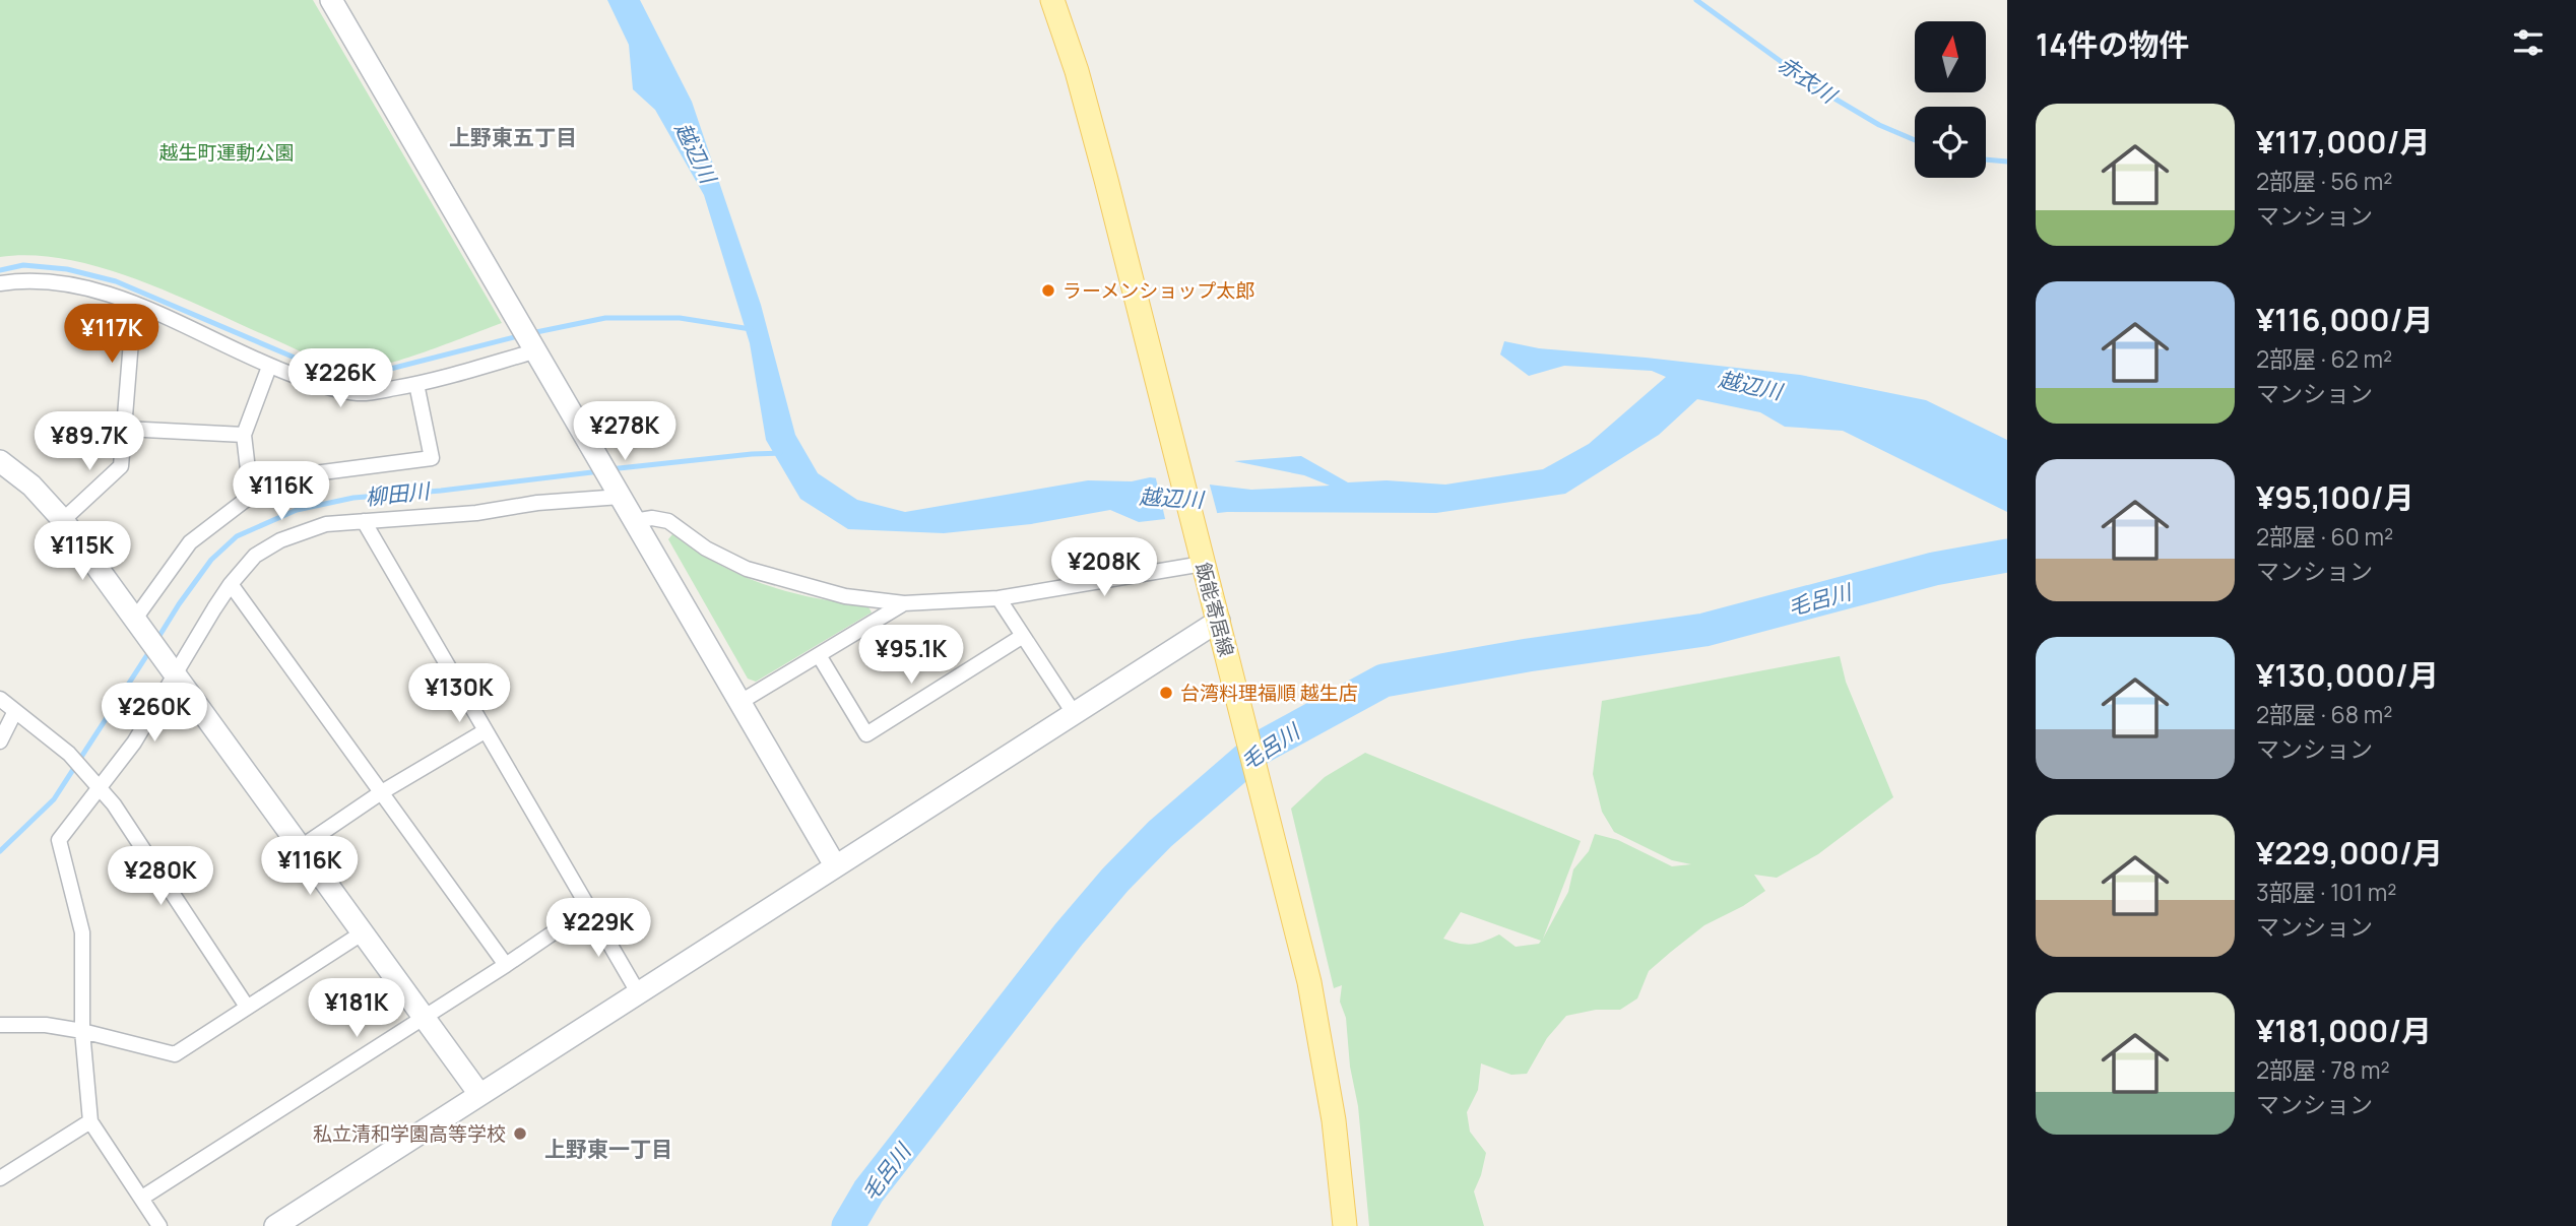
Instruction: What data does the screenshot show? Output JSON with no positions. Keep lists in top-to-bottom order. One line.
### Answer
{"streets":{"main road":["飯能寄居線"]},"districts":["上野東五丁目","上野東一丁目"],"water":["赤衣川","越辺川","柳田川","毛呂川"],"parks":["越生町運動公園"],"places":["ラーメンショップ太郎","台湾料理福順 越生店","私立清和学園高等学校"],"north":"top","page":{"heading":"14件の物件","list":[{"name":"¥117,000/月","note":"2部屋 · 56 m² · マンション"},{"name":"¥116,000/月","note":"2部屋 · 62 m² · マンション"},{"name":"¥95,100/月","note":"2部屋 · 60 m² · マンション"},{"name":"¥130,000/月","note":"2部屋 · 68 m² · マンション"},{"name":"¥229,000/月","note":"3部屋 · 101 m² · マンション"},{"name":"¥181,000/月","note":"2部屋 · 78 m² · マンション"}],"price":["¥117K","¥226K","¥278K","¥89.7K","¥116K","¥115K","¥208K","¥95.1K","¥130K","¥260K","¥116K","¥280K","¥229K","¥181K"]}}
